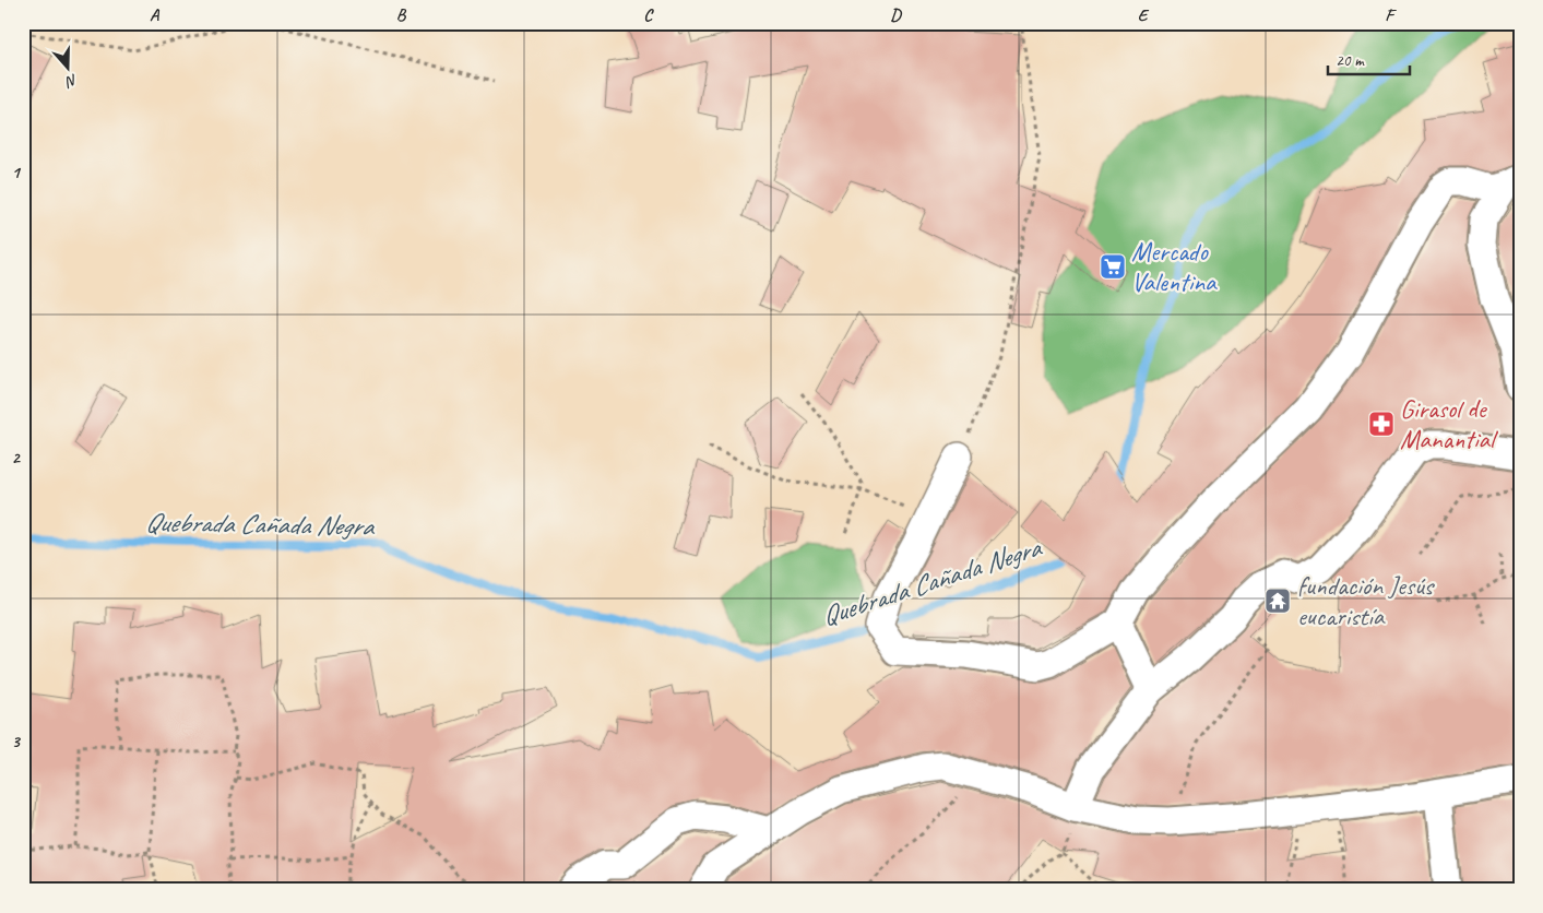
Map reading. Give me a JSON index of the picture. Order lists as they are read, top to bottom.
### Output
{
  "water": ["Quebrada Cañada Negra"],
  "places": {
    "supermarket": ["Mercado Valentina"],
    "pharmacy": ["Girasol de Manantial"],
    "temple": ["fundación Jesús eucaristía"]
  },
  "scale_bar": "20 m",
  "north": "bottom",
  "grid": {
    "columns": [
      "A",
      "B",
      "C",
      "D",
      "E",
      "F"
    ],
    "rows": ["1", "2", "3"]
  }
}
